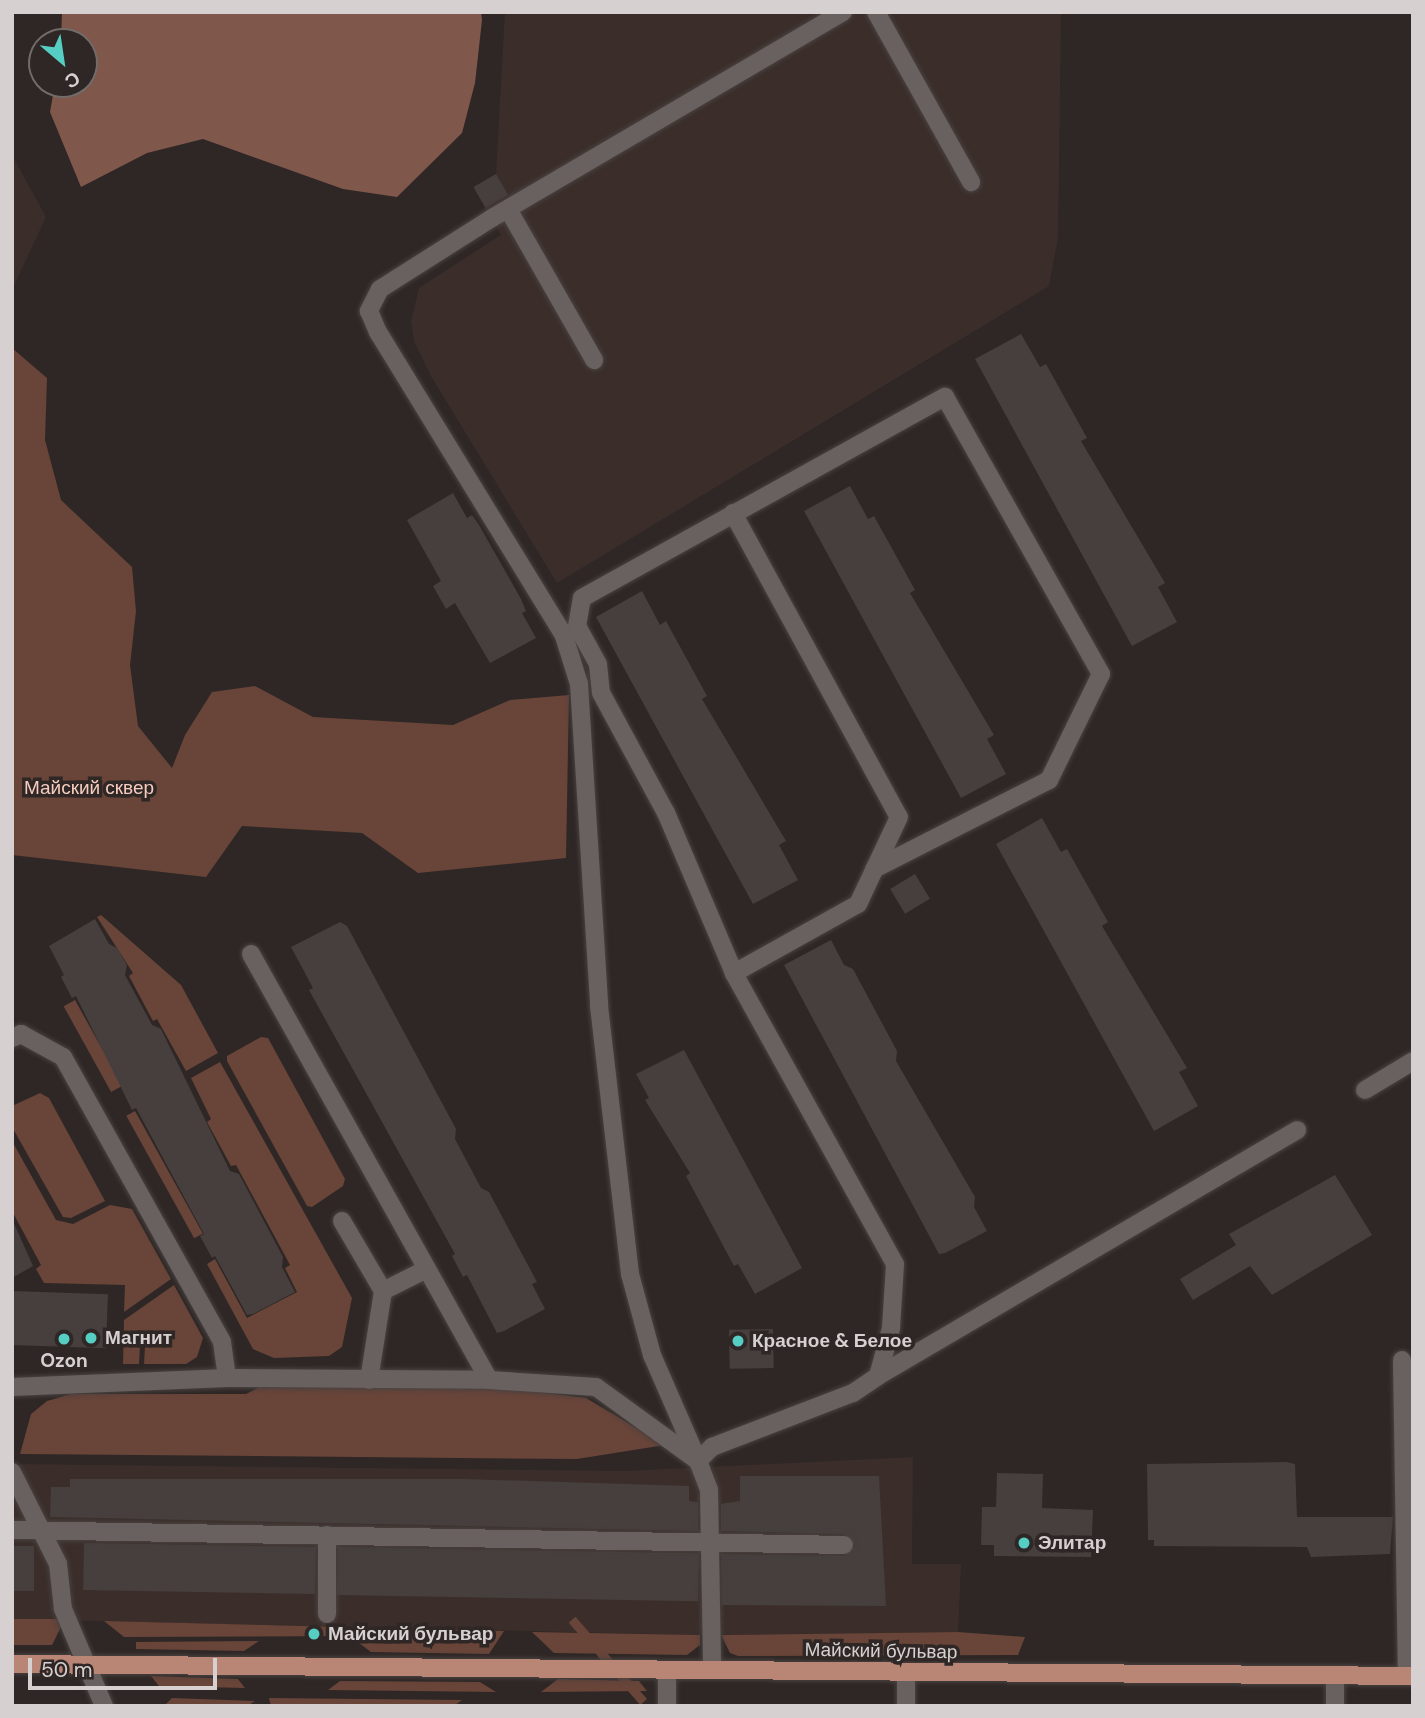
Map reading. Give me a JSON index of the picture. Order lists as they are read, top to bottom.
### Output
{
  "streets": {
    "main road": ["Майский бульвар"]
  },
  "parks": ["Майский сквер"],
  "places": [
    "Магнит",
    "Ozon",
    "Красное & Белое",
    "Элитар",
    "Майский бульвар"
  ],
  "scale_bar": "50 m",
  "north": "bottom right"
}
